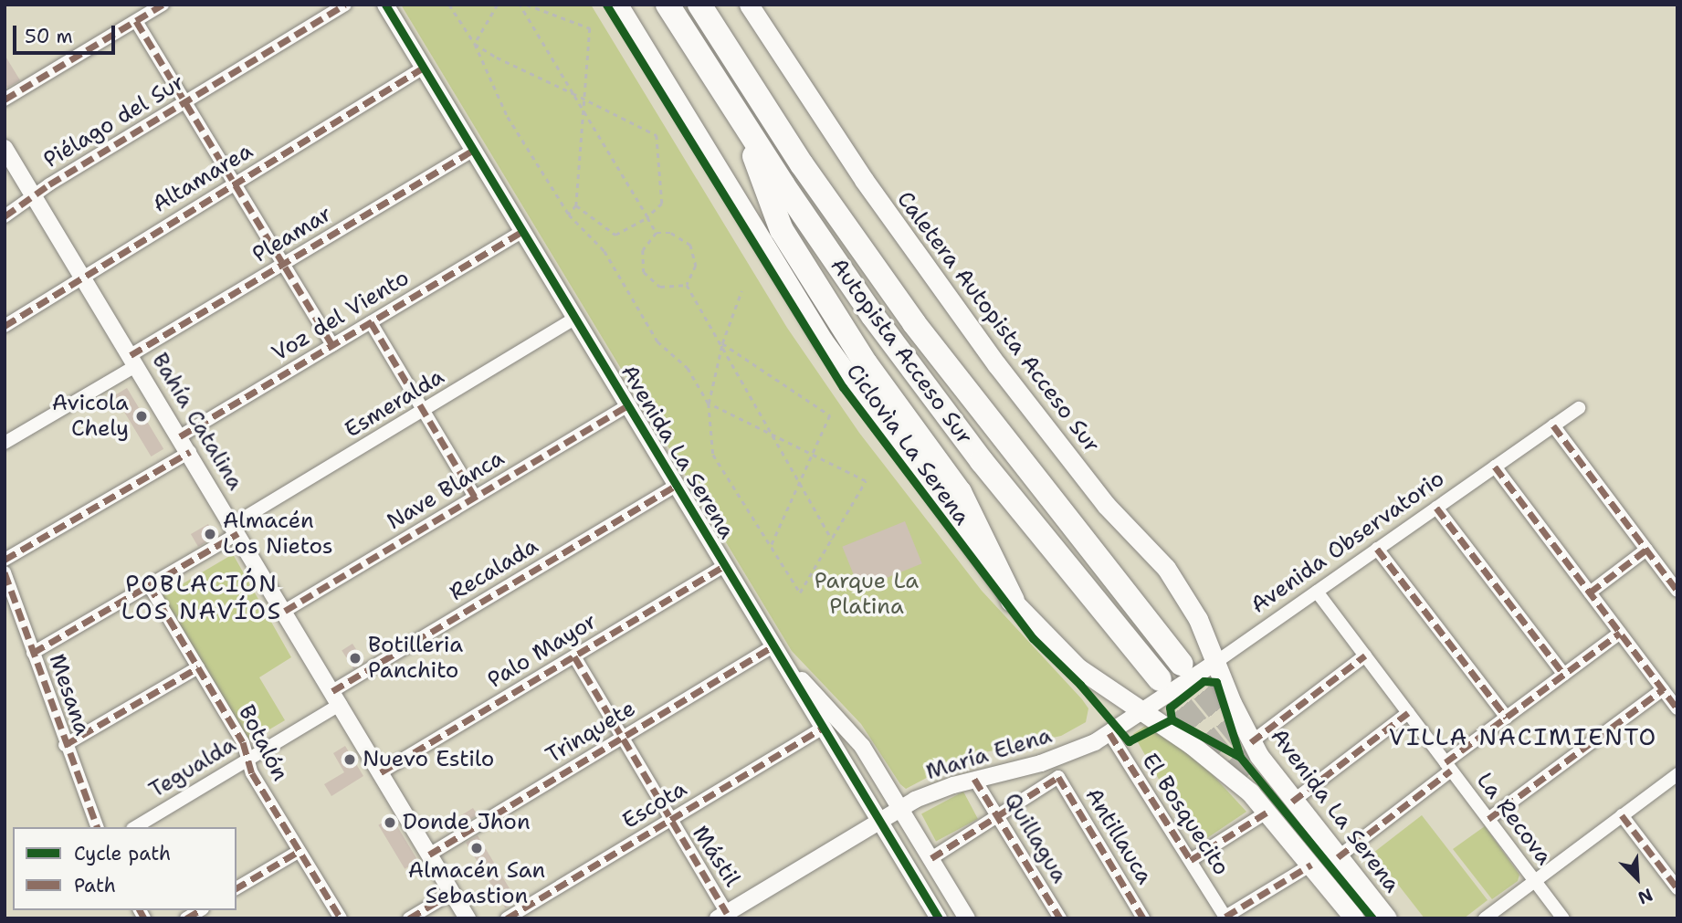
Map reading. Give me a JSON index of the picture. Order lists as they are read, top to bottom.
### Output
{
  "streets": {
    "highway": ["Autopista Acceso Sur"],
    "main road": ["Caletera Autopista Acceso Sur", "Avenida La Serena"],
    "street": [
      "Piélago del Sur",
      "Altamarea",
      "Pleamar",
      "Voz del Viento",
      "Esmeralda",
      "Bahía Catalina",
      "Nave Blanca",
      "Avenida Observatorio",
      "Recalada",
      "Palo Mayor",
      "Mesana",
      "Trinquete",
      "Botalón",
      "María Elena",
      "Tegualda",
      "Escota",
      "El Bosquecito",
      "La Recova",
      "Antillauca",
      "Quillagua",
      "Mástil"
    ],
    "cycle path": ["Ciclovìa La Serena"]
  },
  "crossings": [
    ["Piélago del Sur", "Bahía Catalina"],
    ["Altamarea", "Bahía Catalina"],
    ["Altamarea", "Avenida La Serena"],
    ["Pleamar", "Bahía Catalina"],
    ["Pleamar", "Avenida La Serena"],
    ["Voz del Viento", "Bahía Catalina"],
    ["Voz del Viento", "Avenida La Serena"],
    ["Caletera Autopista Acceso Sur", "Avenida La Serena"],
    ["Caletera Autopista Acceso Sur", "Avenida Observatorio"],
    ["Esmeralda", "Bahía Catalina"],
    ["Esmeralda", "Avenida La Serena"],
    ["Esmeralda", "Mesana"],
    ["Esmeralda", "Botalón"],
    ["Bahía Catalina", "Nave Blanca"],
    ["Bahía Catalina", "Recalada"],
    ["Bahía Catalina", "Palo Mayor"],
    ["Bahía Catalina", "Trinquete"],
    ["Bahía Catalina", "Tegualda"],
    ["Avenida La Serena", "Nave Blanca"],
    ["Avenida La Serena", "Avenida Observatorio"],
    ["Avenida La Serena", "Recalada"],
    ["Avenida La Serena", "Palo Mayor"],
    ["Avenida La Serena", "Trinquete"],
    ["Avenida La Serena", "María Elena"],
    ["Avenida La Serena", "Escota"],
    ["Avenida Observatorio", "María Elena"],
    ["Avenida Observatorio", "La Recova"],
    ["Recalada", "Tegualda"],
    ["Palo Mayor", "Mástil"],
    ["Trinquete", "Mástil"],
    ["Botalón", "Tegualda"],
    ["María Elena", "El Bosquecito"],
    ["María Elena", "Quillagua"],
    ["María Elena", "Mástil"],
    ["Escota", "Mástil"],
    ["Antillauca", "Quillagua"]
  ],
  "districts": ["POBLACIÓN LOS NAVÍOS", "VILLA NACIMIENTO"],
  "parks": ["Parque La Platina"],
  "places": [
    "Avicola Chely",
    "Almacén Los Nietos",
    "Botilleria Panchito",
    "Nuevo Estilo",
    "Donde Jhon",
    "Almacén San Sebastion"
  ],
  "legend": ["Cycle path", "Path"],
  "scale_bar": "50 m",
  "north": "bottom right"
}
